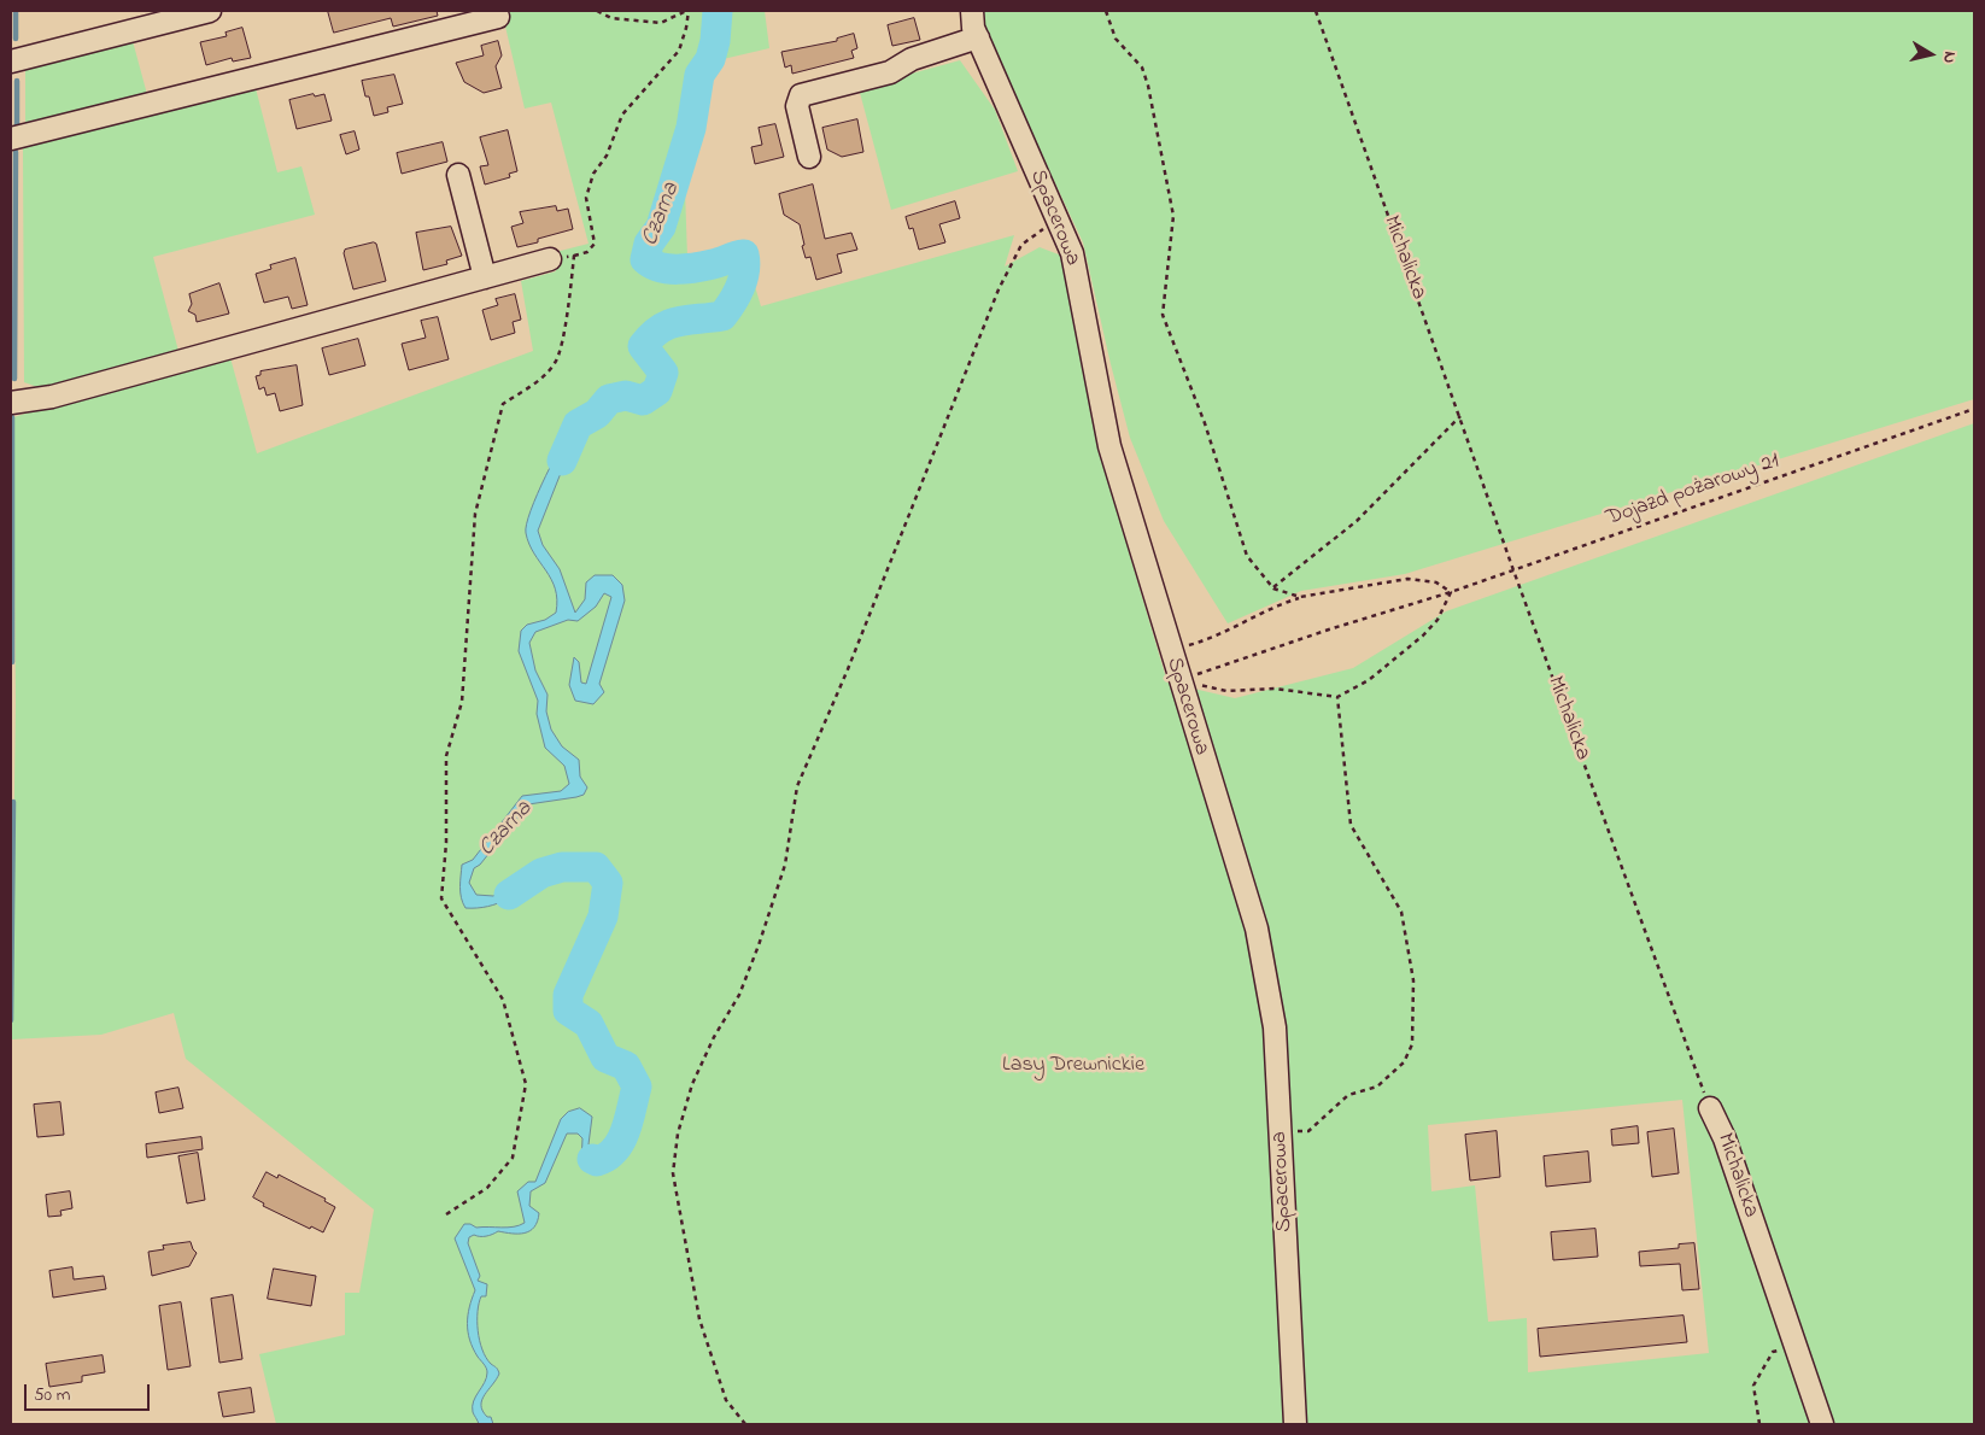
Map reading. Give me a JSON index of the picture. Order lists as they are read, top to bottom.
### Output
{
  "streets": {
    "street": ["Spacerowa", "Michalicka"],
    "path": ["Dojazd pożarowy 21"]
  },
  "crossings": [
    ["Michalicka", "Dojazd pożarowy 21"]
  ],
  "water": ["Czarna"],
  "parks": ["Lasy Drewnickie"],
  "scale_bar": "50 m",
  "north": "right"
}
